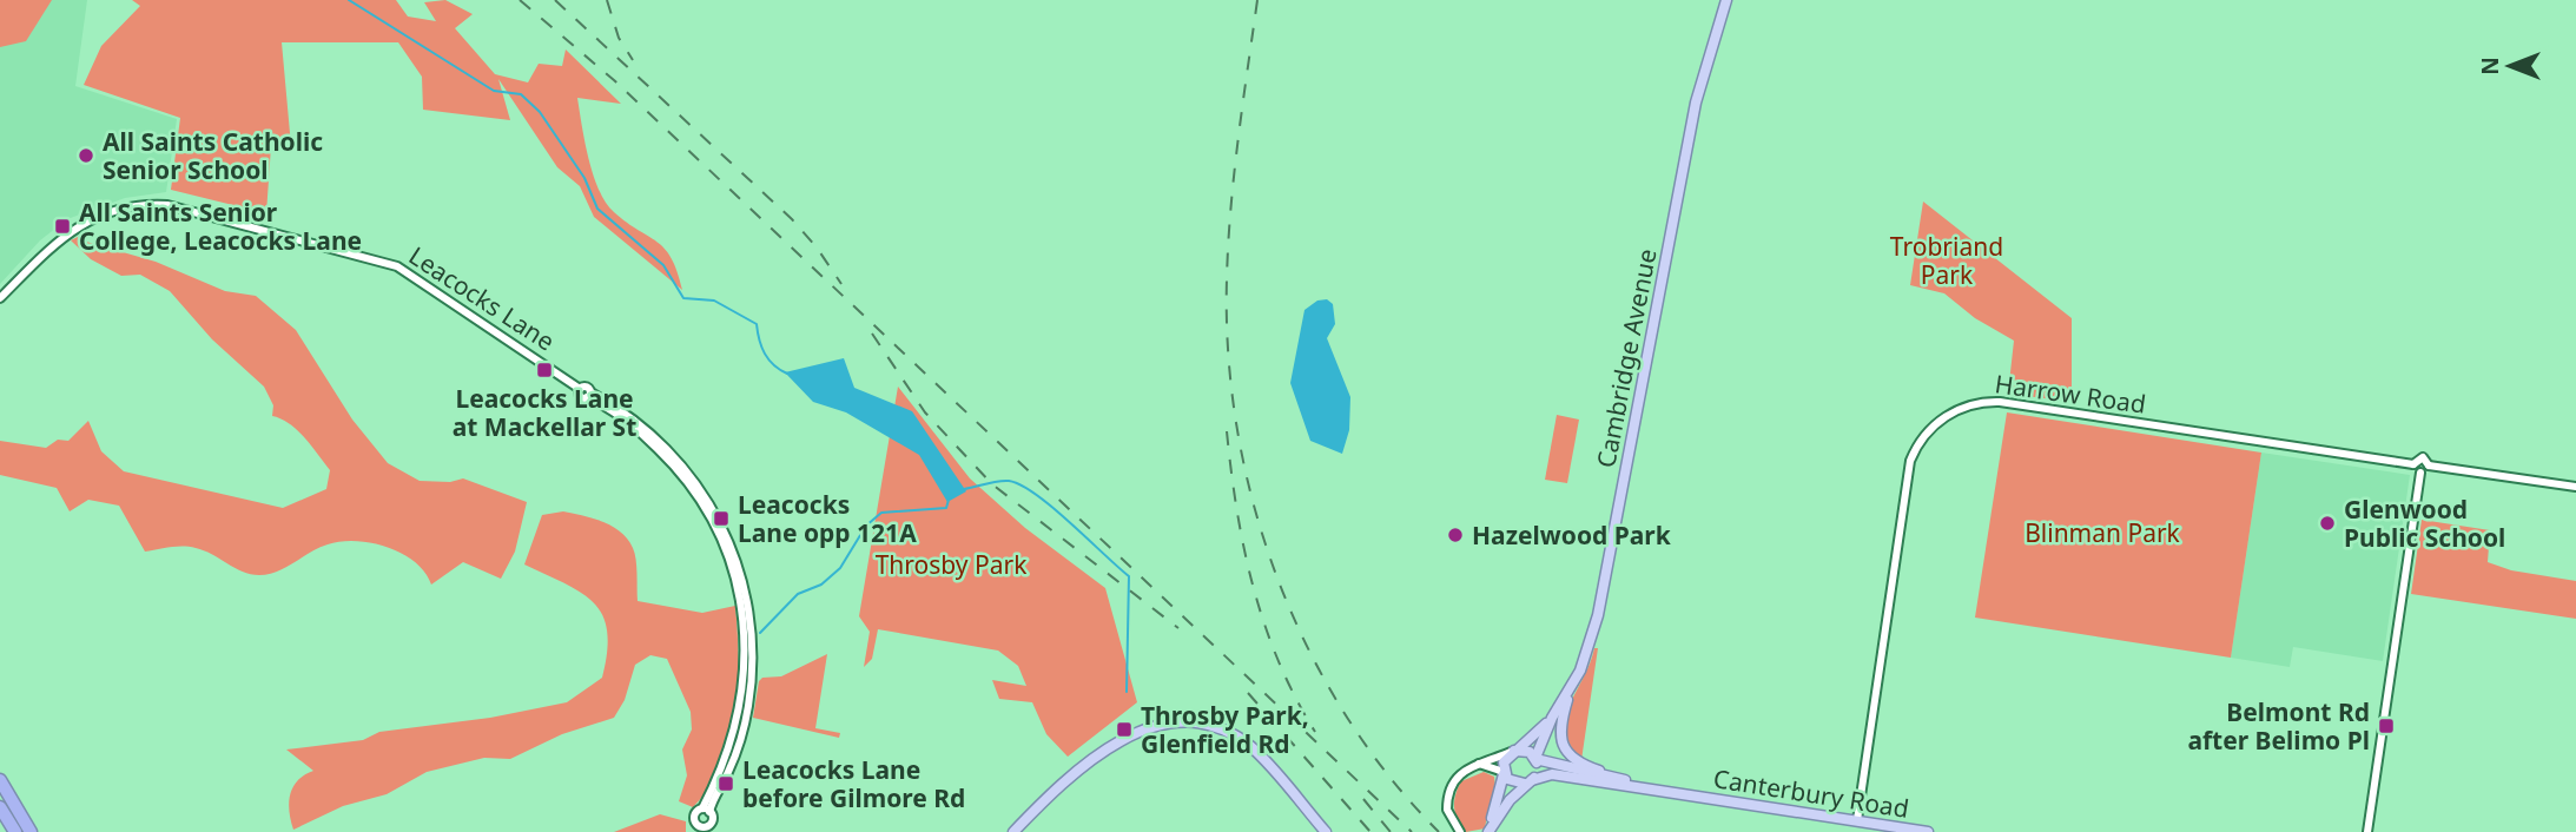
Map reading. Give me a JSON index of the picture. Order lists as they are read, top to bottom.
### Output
{
  "streets": {
    "main road": ["Cambridge Avenue", "Canterbury Road"],
    "street": ["Leacocks Lane", "Harrow Road"]
  },
  "crossings": [
    ["Cambridge Avenue", "Canterbury Road"],
    ["Harrow Road", "Canterbury Road"]
  ],
  "parks": ["Trobriand Park", "Blinman Park", "Throsby Park"],
  "places": {
    "other": ["All Saints Catholic Senior School", "Glenwood Public School", "Hazelwood Park"],
    "transit": [
      "All Saints Senior College, Leacocks Lane",
      "Leacocks Lane at Mackellar St",
      "Leacocks Lane opp 121A",
      "Belmont Rd after Belimo Pl",
      "Throsby Park, Glenfield Rd",
      "Leacocks Lane before Gilmore Rd"
    ]
  },
  "north": "left"
}
